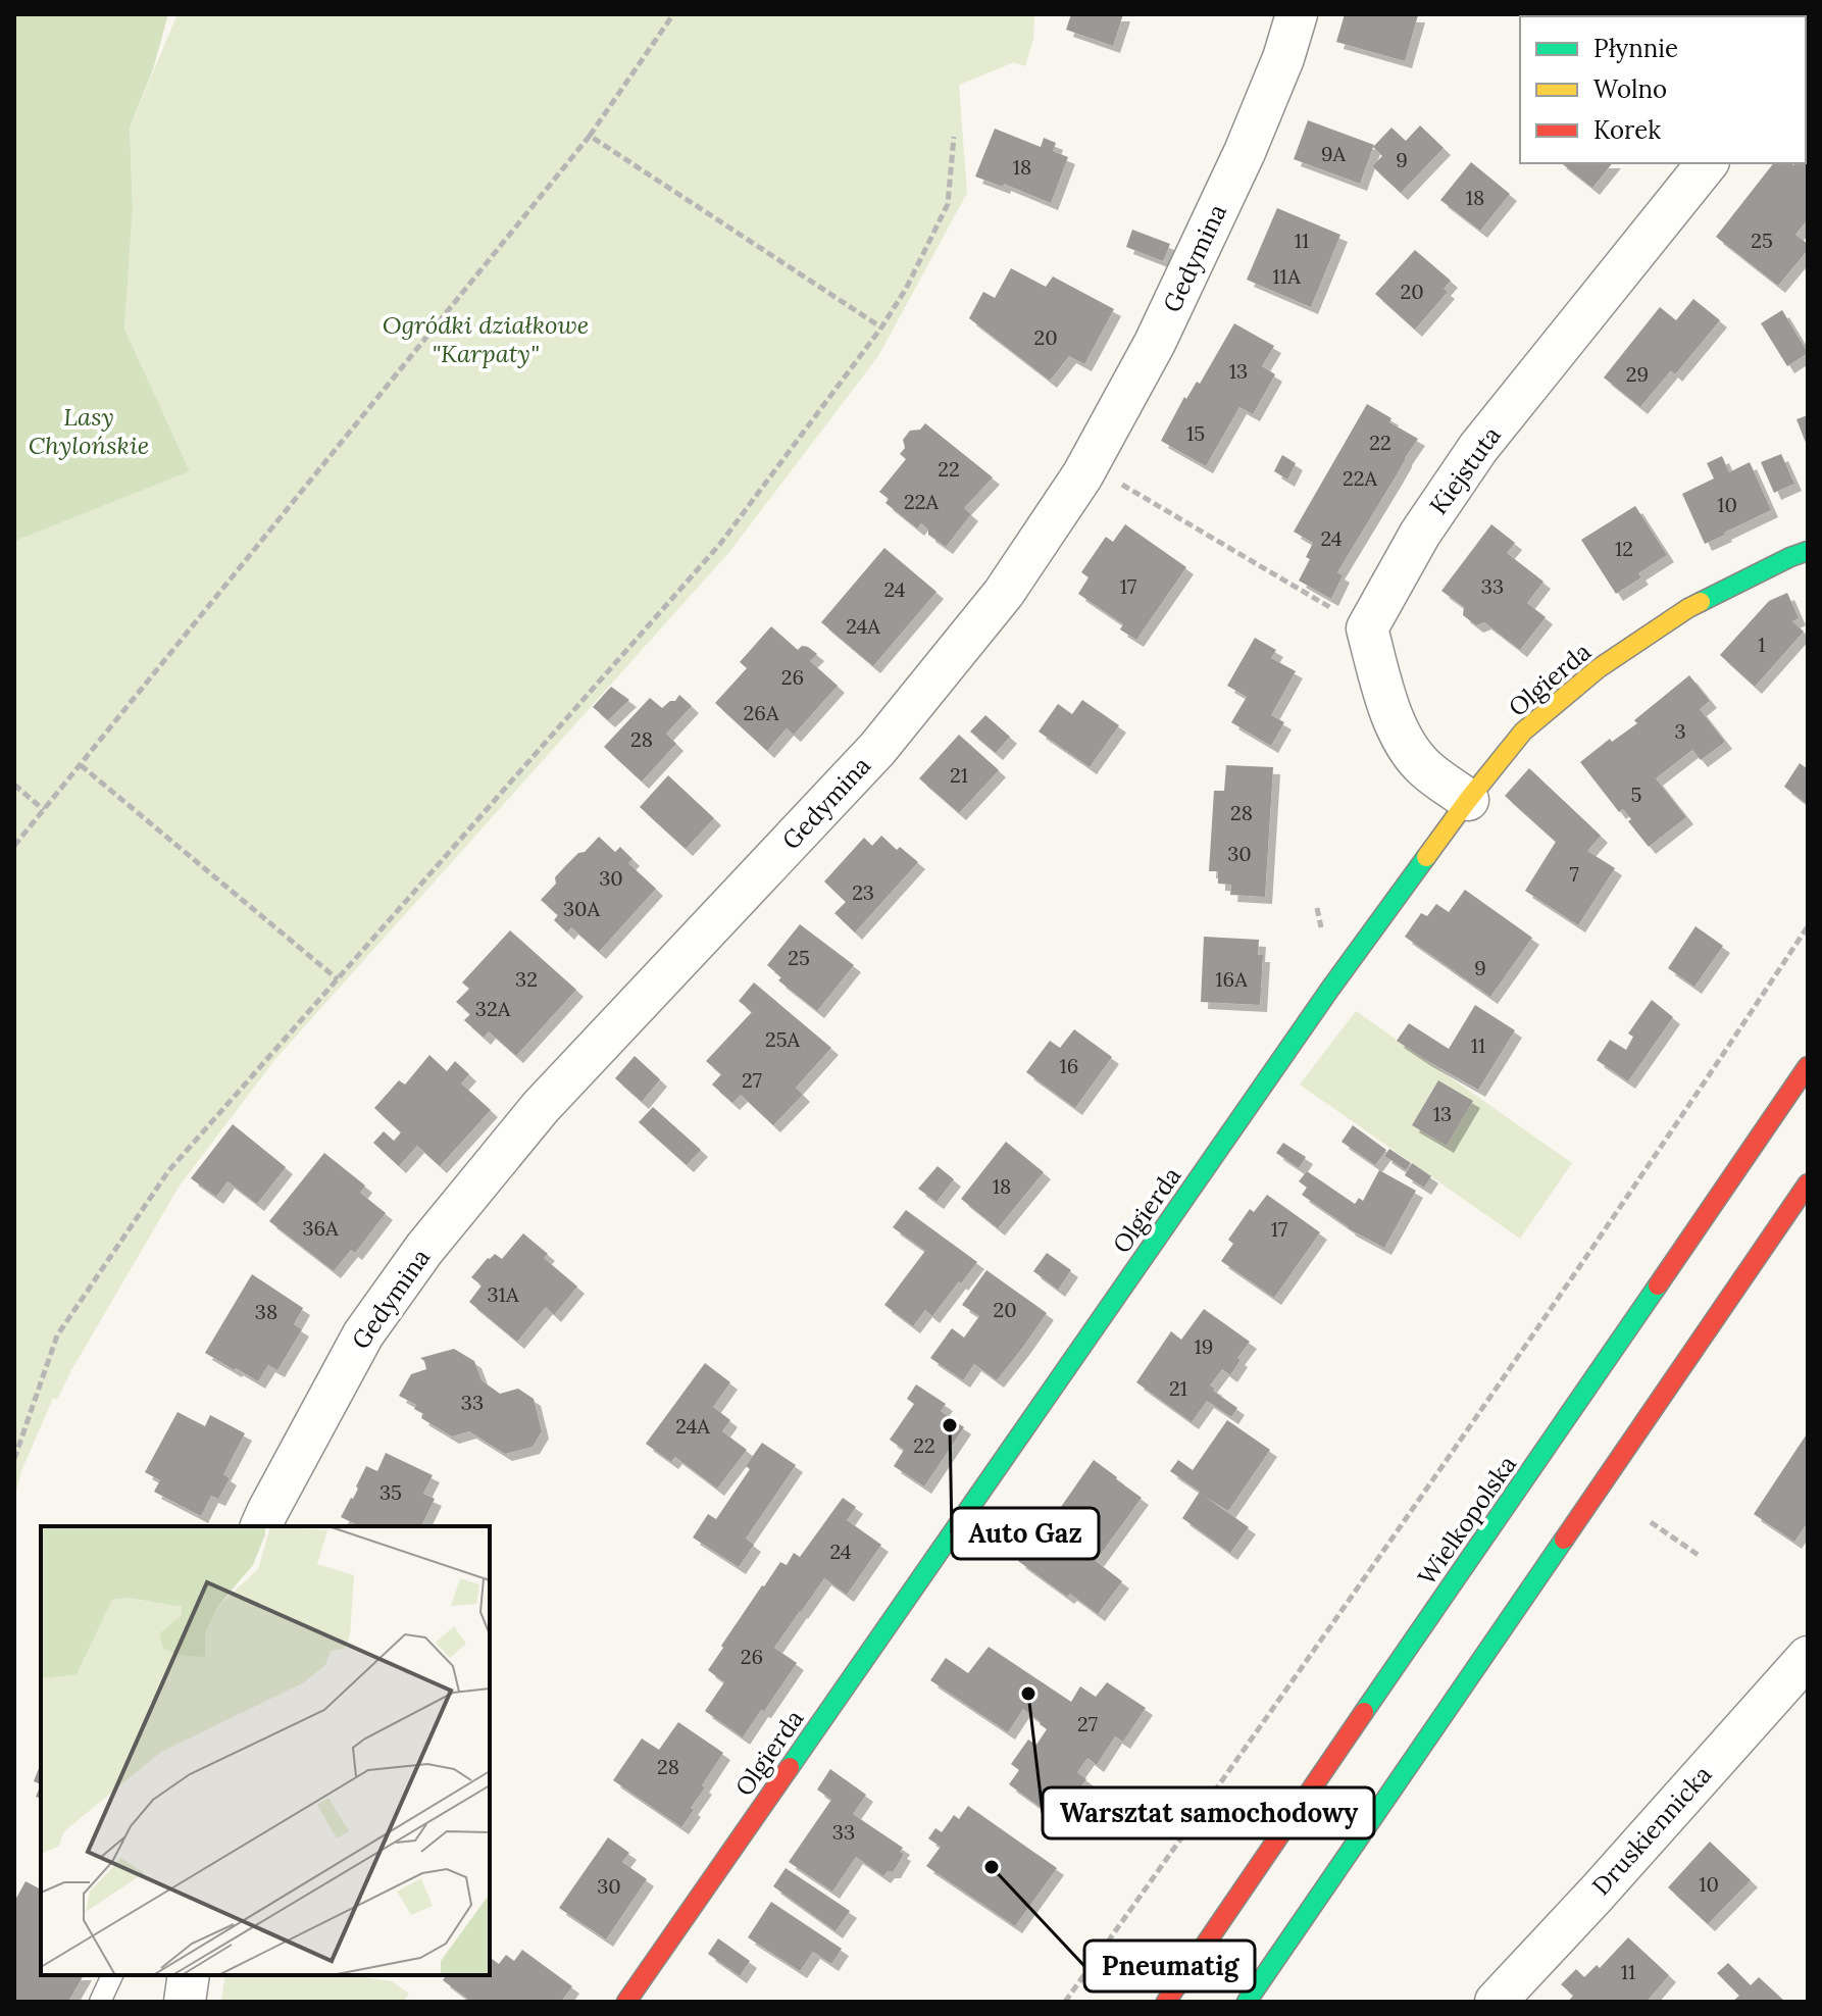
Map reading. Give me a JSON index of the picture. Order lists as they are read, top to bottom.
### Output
{
  "streets": {
    "main road": ["Olgierda", "Wielkopolska"],
    "street": ["Gedymina", "Kiejstuta", "Druskiennicka"]
  },
  "parks": ["Ogródki działkowe \"Karpaty\"", "Lasy Chylońskie"],
  "places": ["Auto Gaz", "Warsztat samochodowy", "Pneumatig"],
  "house_numbers": [
    "9A",
    "9",
    "18",
    "18",
    "11",
    "25",
    "11A",
    "20",
    "20",
    "13",
    "29",
    "15",
    "22",
    "22",
    "22A",
    "22A",
    "10",
    "24",
    "12",
    "17",
    "33",
    "24",
    "24A",
    "1",
    "26",
    "26A",
    "3",
    "28",
    "21",
    "5",
    "28",
    "30",
    "7",
    "30",
    "23",
    "30A",
    "25",
    "9",
    "32",
    "16A",
    "32A",
    "25A",
    "11",
    "16",
    "27",
    "13",
    "18",
    "36A",
    "17",
    "31A",
    "20",
    "38",
    "19",
    "21",
    "33",
    "24A",
    "22",
    "35",
    "24",
    "26",
    "27",
    "28",
    "33",
    "10",
    "30",
    "11"
  ],
  "legend": ["Płynnie", "Wolno", "Korek"]
}
